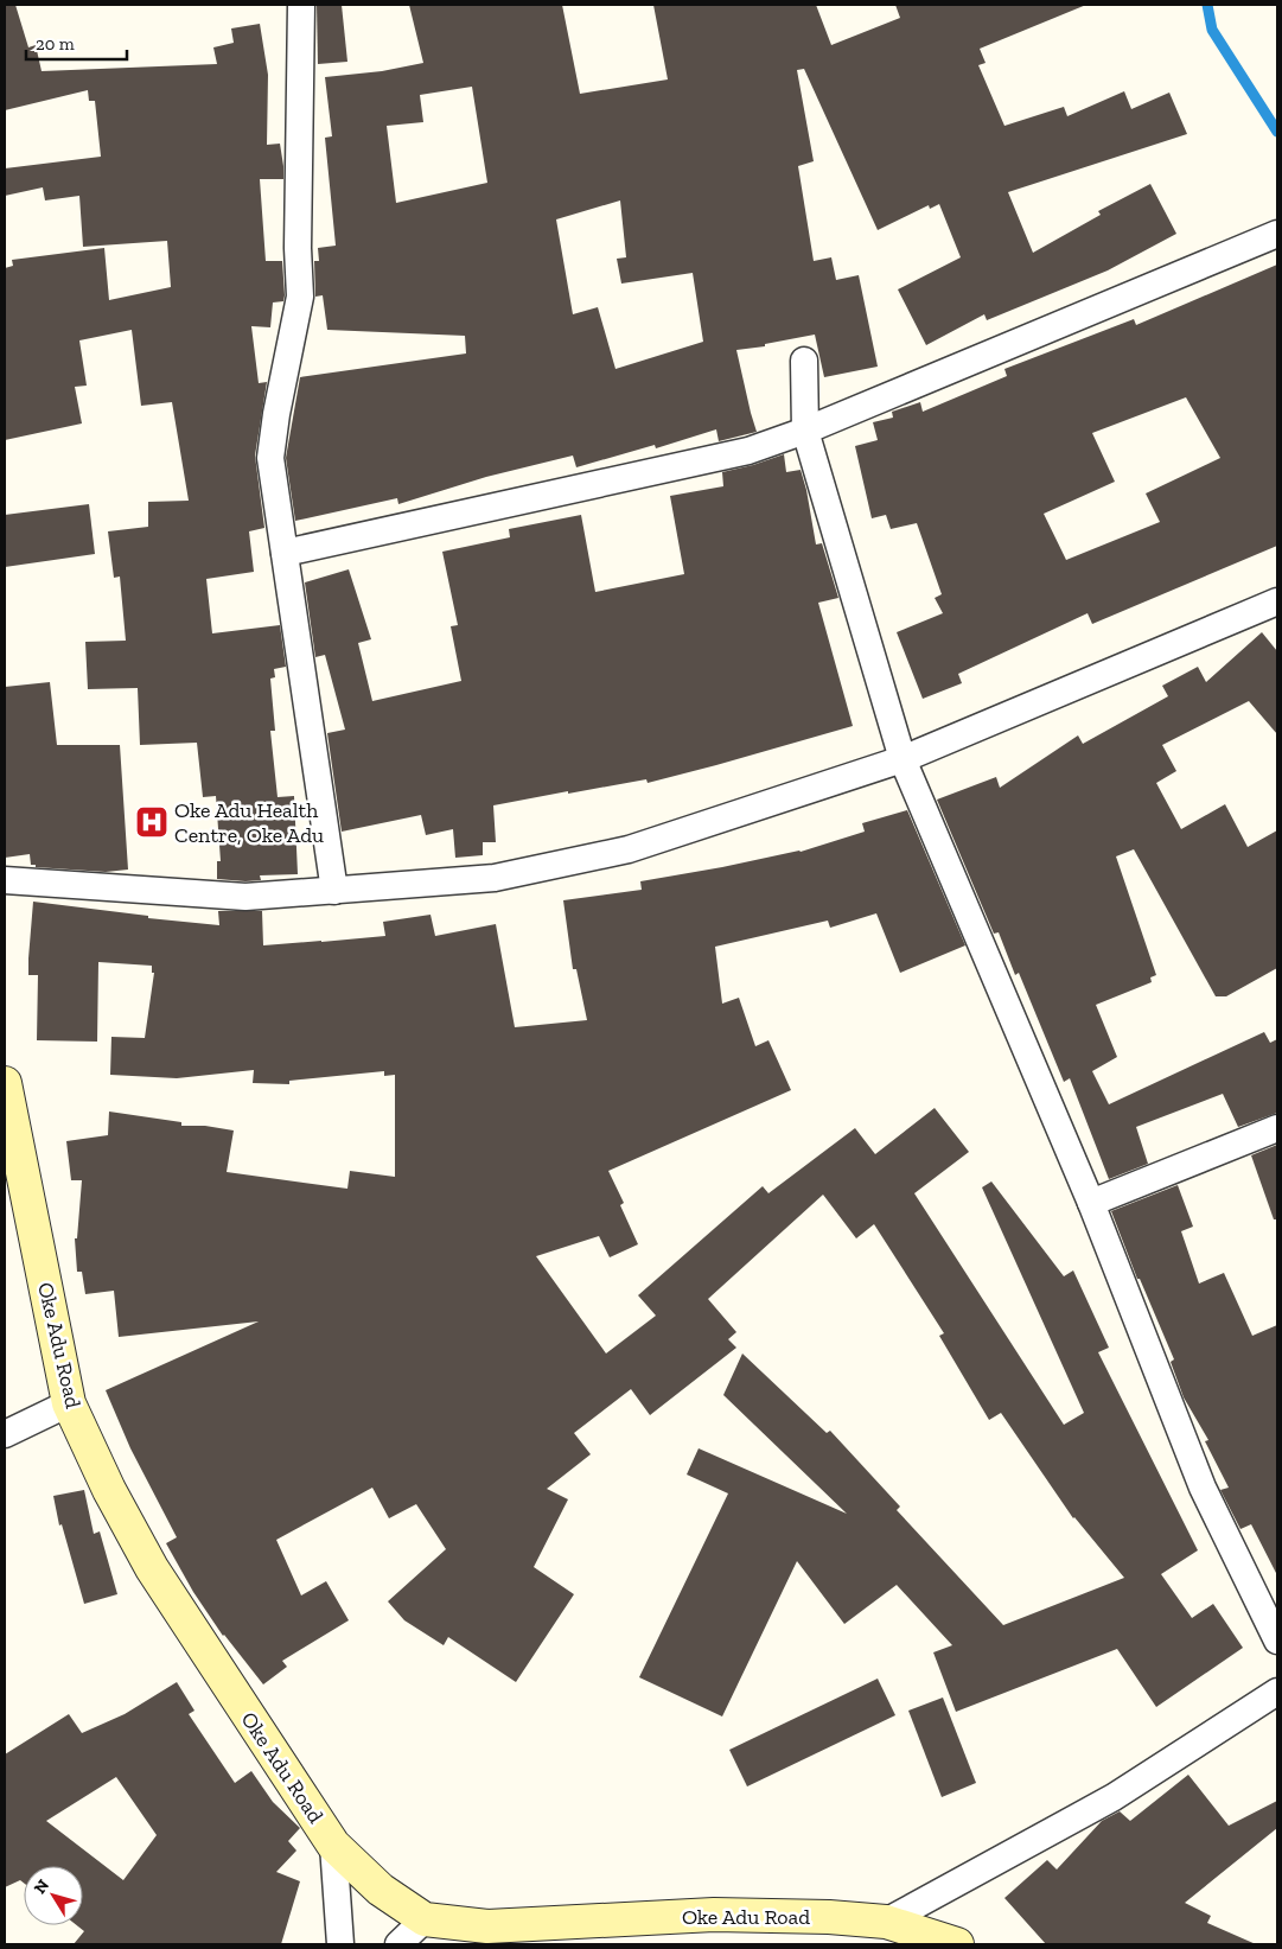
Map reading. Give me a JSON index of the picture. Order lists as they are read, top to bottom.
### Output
{
  "streets": {
    "street": ["Oke Adu Road"]
  },
  "places": {
    "hospital": ["Oke Adu Health Centre, Oke Adu"]
  },
  "scale_bar": "20 m",
  "north": "top left"
}
